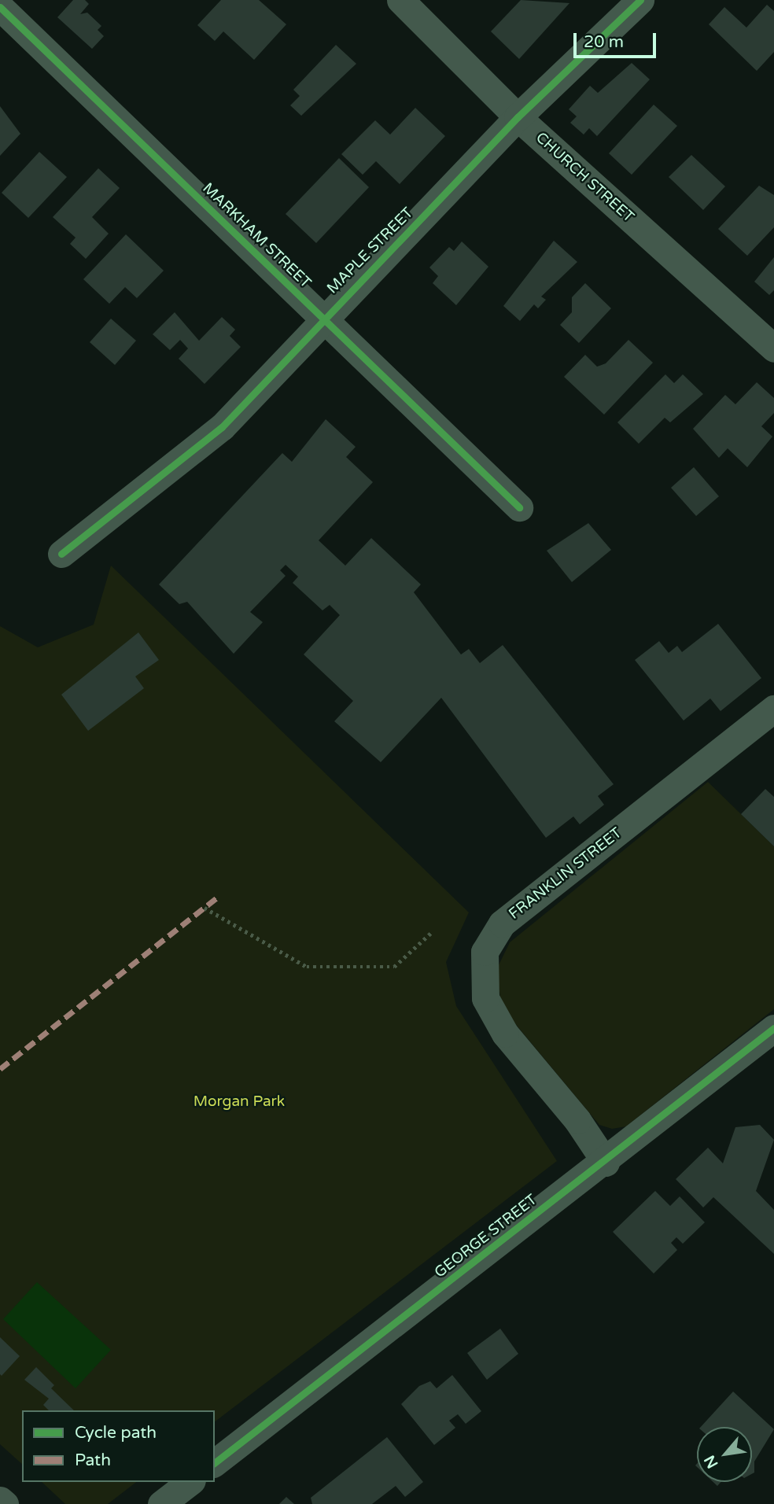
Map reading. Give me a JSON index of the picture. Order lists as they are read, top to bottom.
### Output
{
  "streets": {
    "street": [
      "CHURCH STREET",
      "MARKHAM STREET",
      "MAPLE STREET",
      "FRANKLIN STREET",
      "GEORGE STREET"
    ]
  },
  "crossings": [
    ["CHURCH STREET", "MAPLE STREET"],
    ["MARKHAM STREET", "MAPLE STREET"],
    ["FRANKLIN STREET", "GEORGE STREET"]
  ],
  "parks": ["Morgan Park"],
  "legend": ["Cycle path", "Path"],
  "scale_bar": "20 m",
  "north": "bottom left"
}
